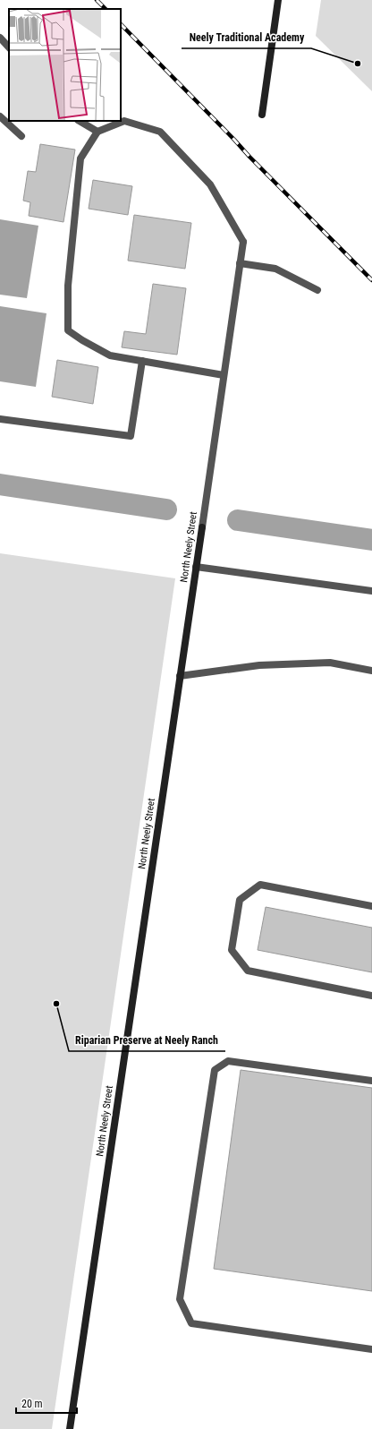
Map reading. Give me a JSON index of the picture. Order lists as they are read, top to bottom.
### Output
{
  "streets": {
    "street": ["North Neely Street"]
  },
  "places": ["Neely Traditional Academy", "Riparian Preserve at Neely Ranch"],
  "scale_bar": "20 m"
}
